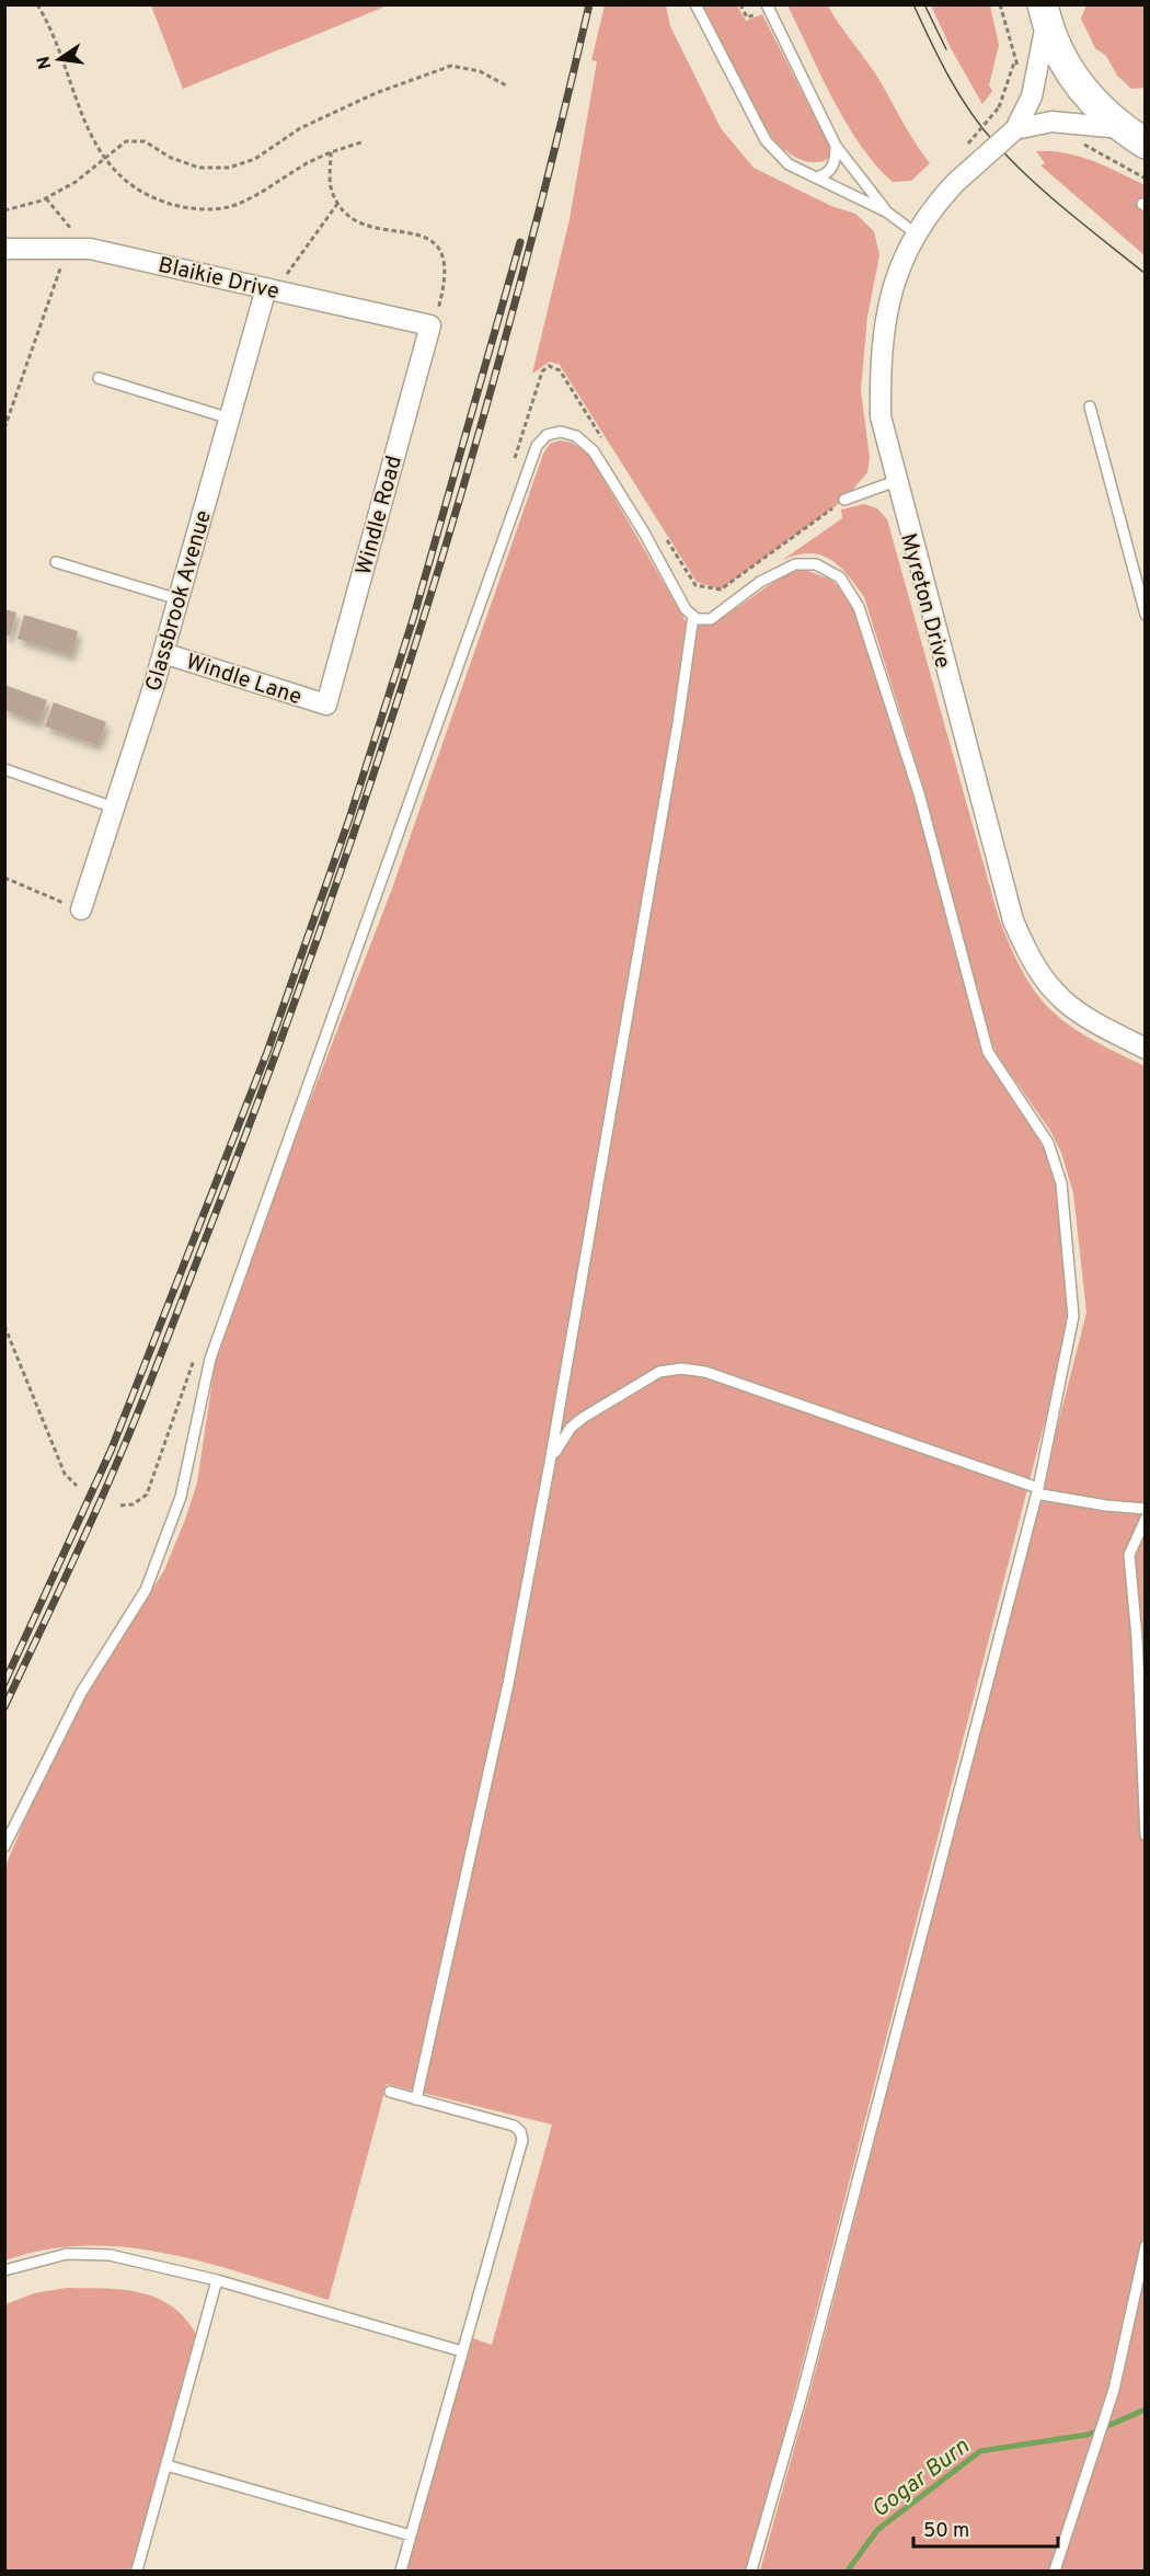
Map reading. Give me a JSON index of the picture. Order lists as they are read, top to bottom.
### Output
{
  "streets": {
    "street": [
      "Blaikie Drive",
      "Windle Road",
      "Glassbrook Avenue",
      "Myreton Drive",
      "Windle Lane"
    ]
  },
  "crossings": [
    ["Blaikie Drive", "Windle Road"],
    ["Blaikie Drive", "Glassbrook Avenue"],
    ["Windle Road", "Windle Lane"],
    ["Glassbrook Avenue", "Windle Lane"]
  ],
  "water": ["Gogar Burn"],
  "scale_bar": "50 m",
  "north": "left"
}
